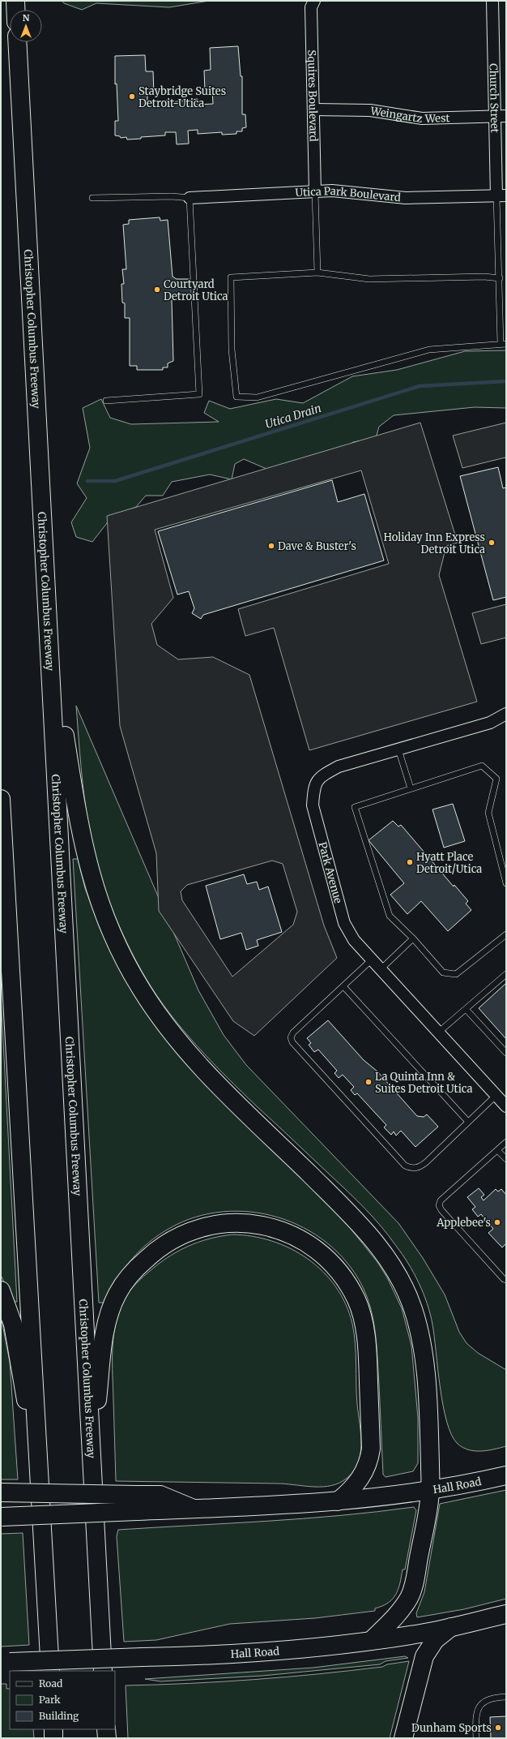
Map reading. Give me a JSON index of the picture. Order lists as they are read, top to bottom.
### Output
{
  "streets": {
    "highway": ["Christopher Columbus Freeway", "Hall Road"],
    "street": [
      "Squires Boulevard",
      "Church Street",
      "Weingartz West",
      "Utica Park Boulevard",
      "Park Avenue"
    ]
  },
  "crossings": [
    ["Squires Boulevard", "Weingartz West"],
    ["Squires Boulevard", "Utica Park Boulevard"],
    ["Church Street", "Weingartz West"],
    ["Church Street", "Utica Park Boulevard"]
  ],
  "water": ["Utica Drain"],
  "places": [
    "Staybridge Suites Detroit-Utica",
    "Courtyard Detroit Utica",
    "Holiday Inn Express Detroit Utica",
    "Dave & Buster's",
    "Hyatt Place Detroit/Utica",
    "La Quinta Inn & Suites Detroit Utica",
    "Applebee's",
    "Dunham Sports"
  ],
  "legend": ["Road", "Park", "Building"],
  "north": "top"
}
